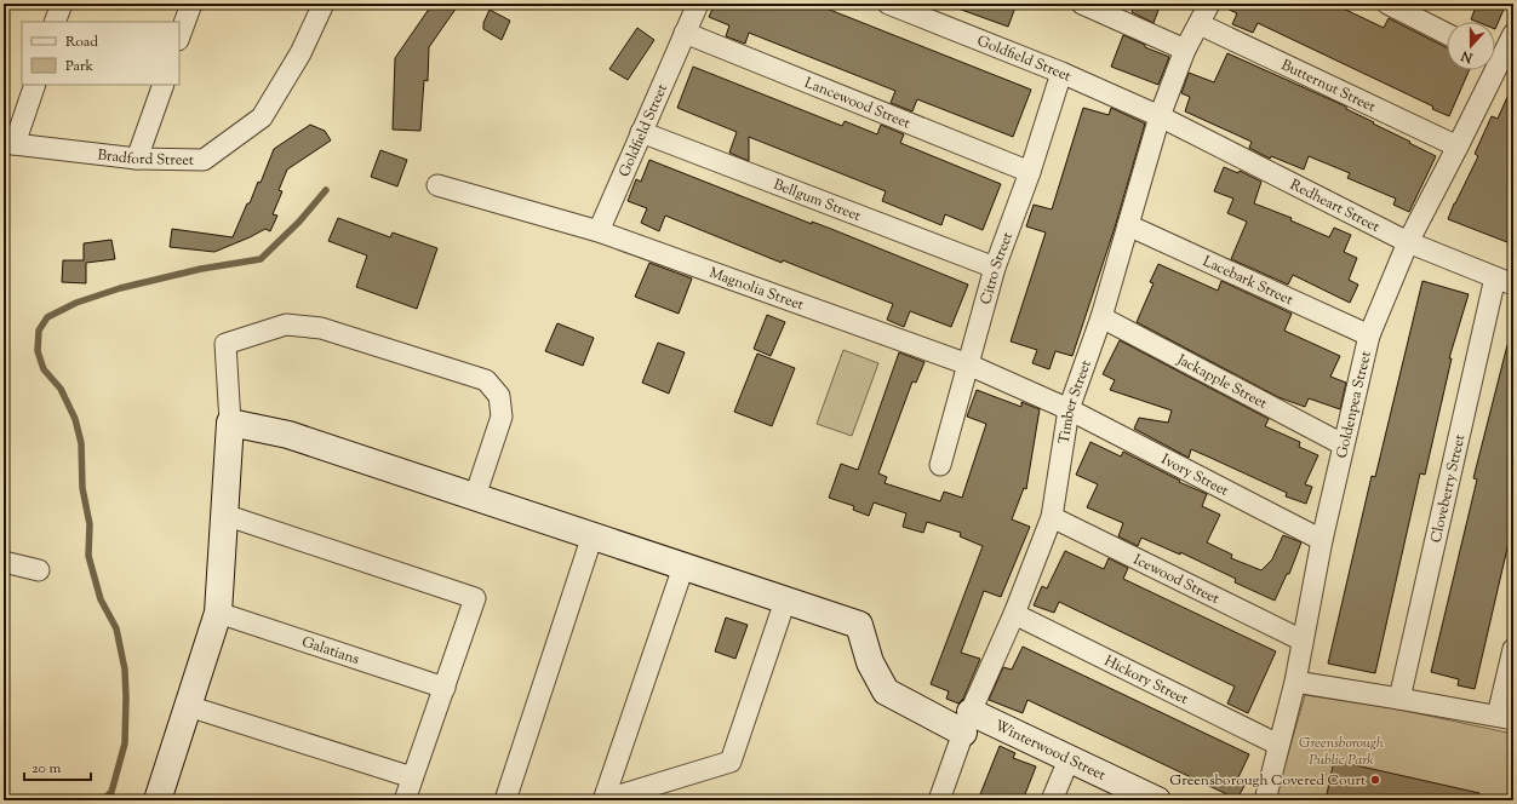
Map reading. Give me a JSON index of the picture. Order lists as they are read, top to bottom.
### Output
{
  "streets": {
    "street": [
      "Goldfield Street",
      "Butternut Street",
      "Lancewood Street",
      "Bradford Street",
      "Bellgum Street",
      "Redheart Street",
      "Citro Street",
      "Lacebark Street",
      "Magnolia Street",
      "Jackapple Street",
      "Timber Street",
      "Goldenpea Street",
      "Ivory Street",
      "Cloveberry Street",
      "Icewood Street",
      "Galatians",
      "Hickory Street",
      "Winterwood Street"
    ]
  },
  "crossings": [
    ["Goldfield Street", "Lancewood Street"],
    ["Goldfield Street", "Bellgum Street"],
    ["Goldfield Street", "Redheart Street"],
    ["Goldfield Street", "Citro Street"],
    ["Goldfield Street", "Magnolia Street"],
    ["Goldfield Street", "Timber Street"],
    ["Butternut Street", "Timber Street"],
    ["Butternut Street", "Goldenpea Street"],
    ["Lancewood Street", "Citro Street"],
    ["Bellgum Street", "Citro Street"],
    ["Redheart Street", "Timber Street"],
    ["Redheart Street", "Goldenpea Street"],
    ["Redheart Street", "Cloveberry Street"],
    ["Citro Street", "Magnolia Street"],
    ["Lacebark Street", "Timber Street"],
    ["Lacebark Street", "Goldenpea Street"],
    ["Magnolia Street", "Timber Street"],
    ["Magnolia Street", "Ivory Street"],
    ["Jackapple Street", "Timber Street"],
    ["Jackapple Street", "Goldenpea Street"],
    ["Timber Street", "Ivory Street"],
    ["Timber Street", "Icewood Street"],
    ["Timber Street", "Hickory Street"],
    ["Timber Street", "Winterwood Street"],
    ["Goldenpea Street", "Ivory Street"],
    ["Goldenpea Street", "Icewood Street"],
    ["Goldenpea Street", "Hickory Street"]
  ],
  "parks": ["Greensborough Public Park"],
  "places": ["Greensborough Covered Court"],
  "legend": ["Road", "Park"],
  "scale_bar": "20 m",
  "north": "bottom"
}
